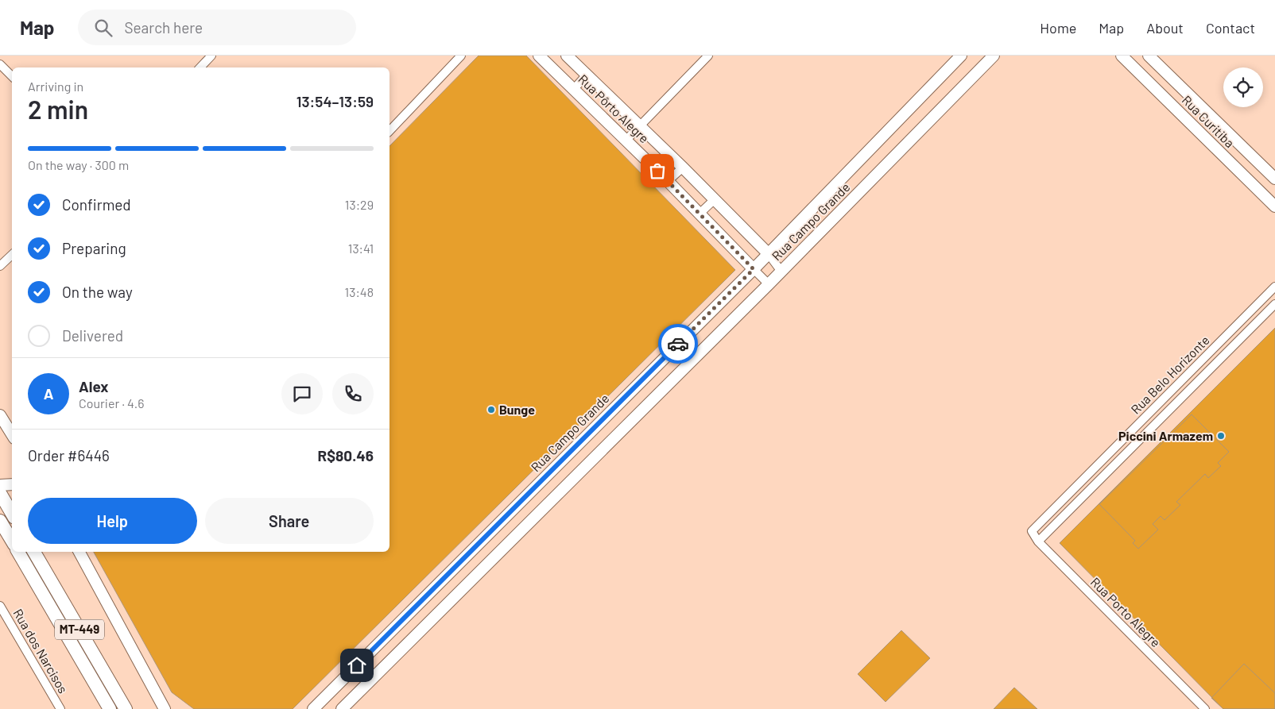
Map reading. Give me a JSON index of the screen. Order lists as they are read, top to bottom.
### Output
{
  "streets": {
    "main road": ["MT-449"],
    "street": [
      "Rua Pôrto Alegre",
      "Rua Curitiba",
      "Rua Campo Grande",
      "Rua Belo Horizonte",
      "Rua Porto Alegre",
      "Rua dos Narcisos"
    ]
  },
  "crossings": [
    ["Rua Pôrto Alegre", "Rua Campo Grande"],
    ["Rua Belo Horizonte", "Rua Porto Alegre"]
  ],
  "places": ["Bunge", "Piccini Armazem"],
  "page": {
    "header": "Map",
    "search": "Search here",
    "nav": [
      "Home",
      "Map",
      "About",
      "Contact"
    ],
    "heading": ["2 min", "Arriving in", "13:54–13:59"],
    "panel": [
      "Alex",
      "Courier · 4.6",
      "Order #6446",
      "R$80.46"
    ],
    "bar": "On the way · 300 m",
    "list": [
      ["Confirmed", "13:29"],
      ["Preparing", "13:41"],
      ["On the way", "13:48"],
      "Delivered"
    ],
    "round": "A",
    "buttons": ["Help", "Share"]
  }
}
